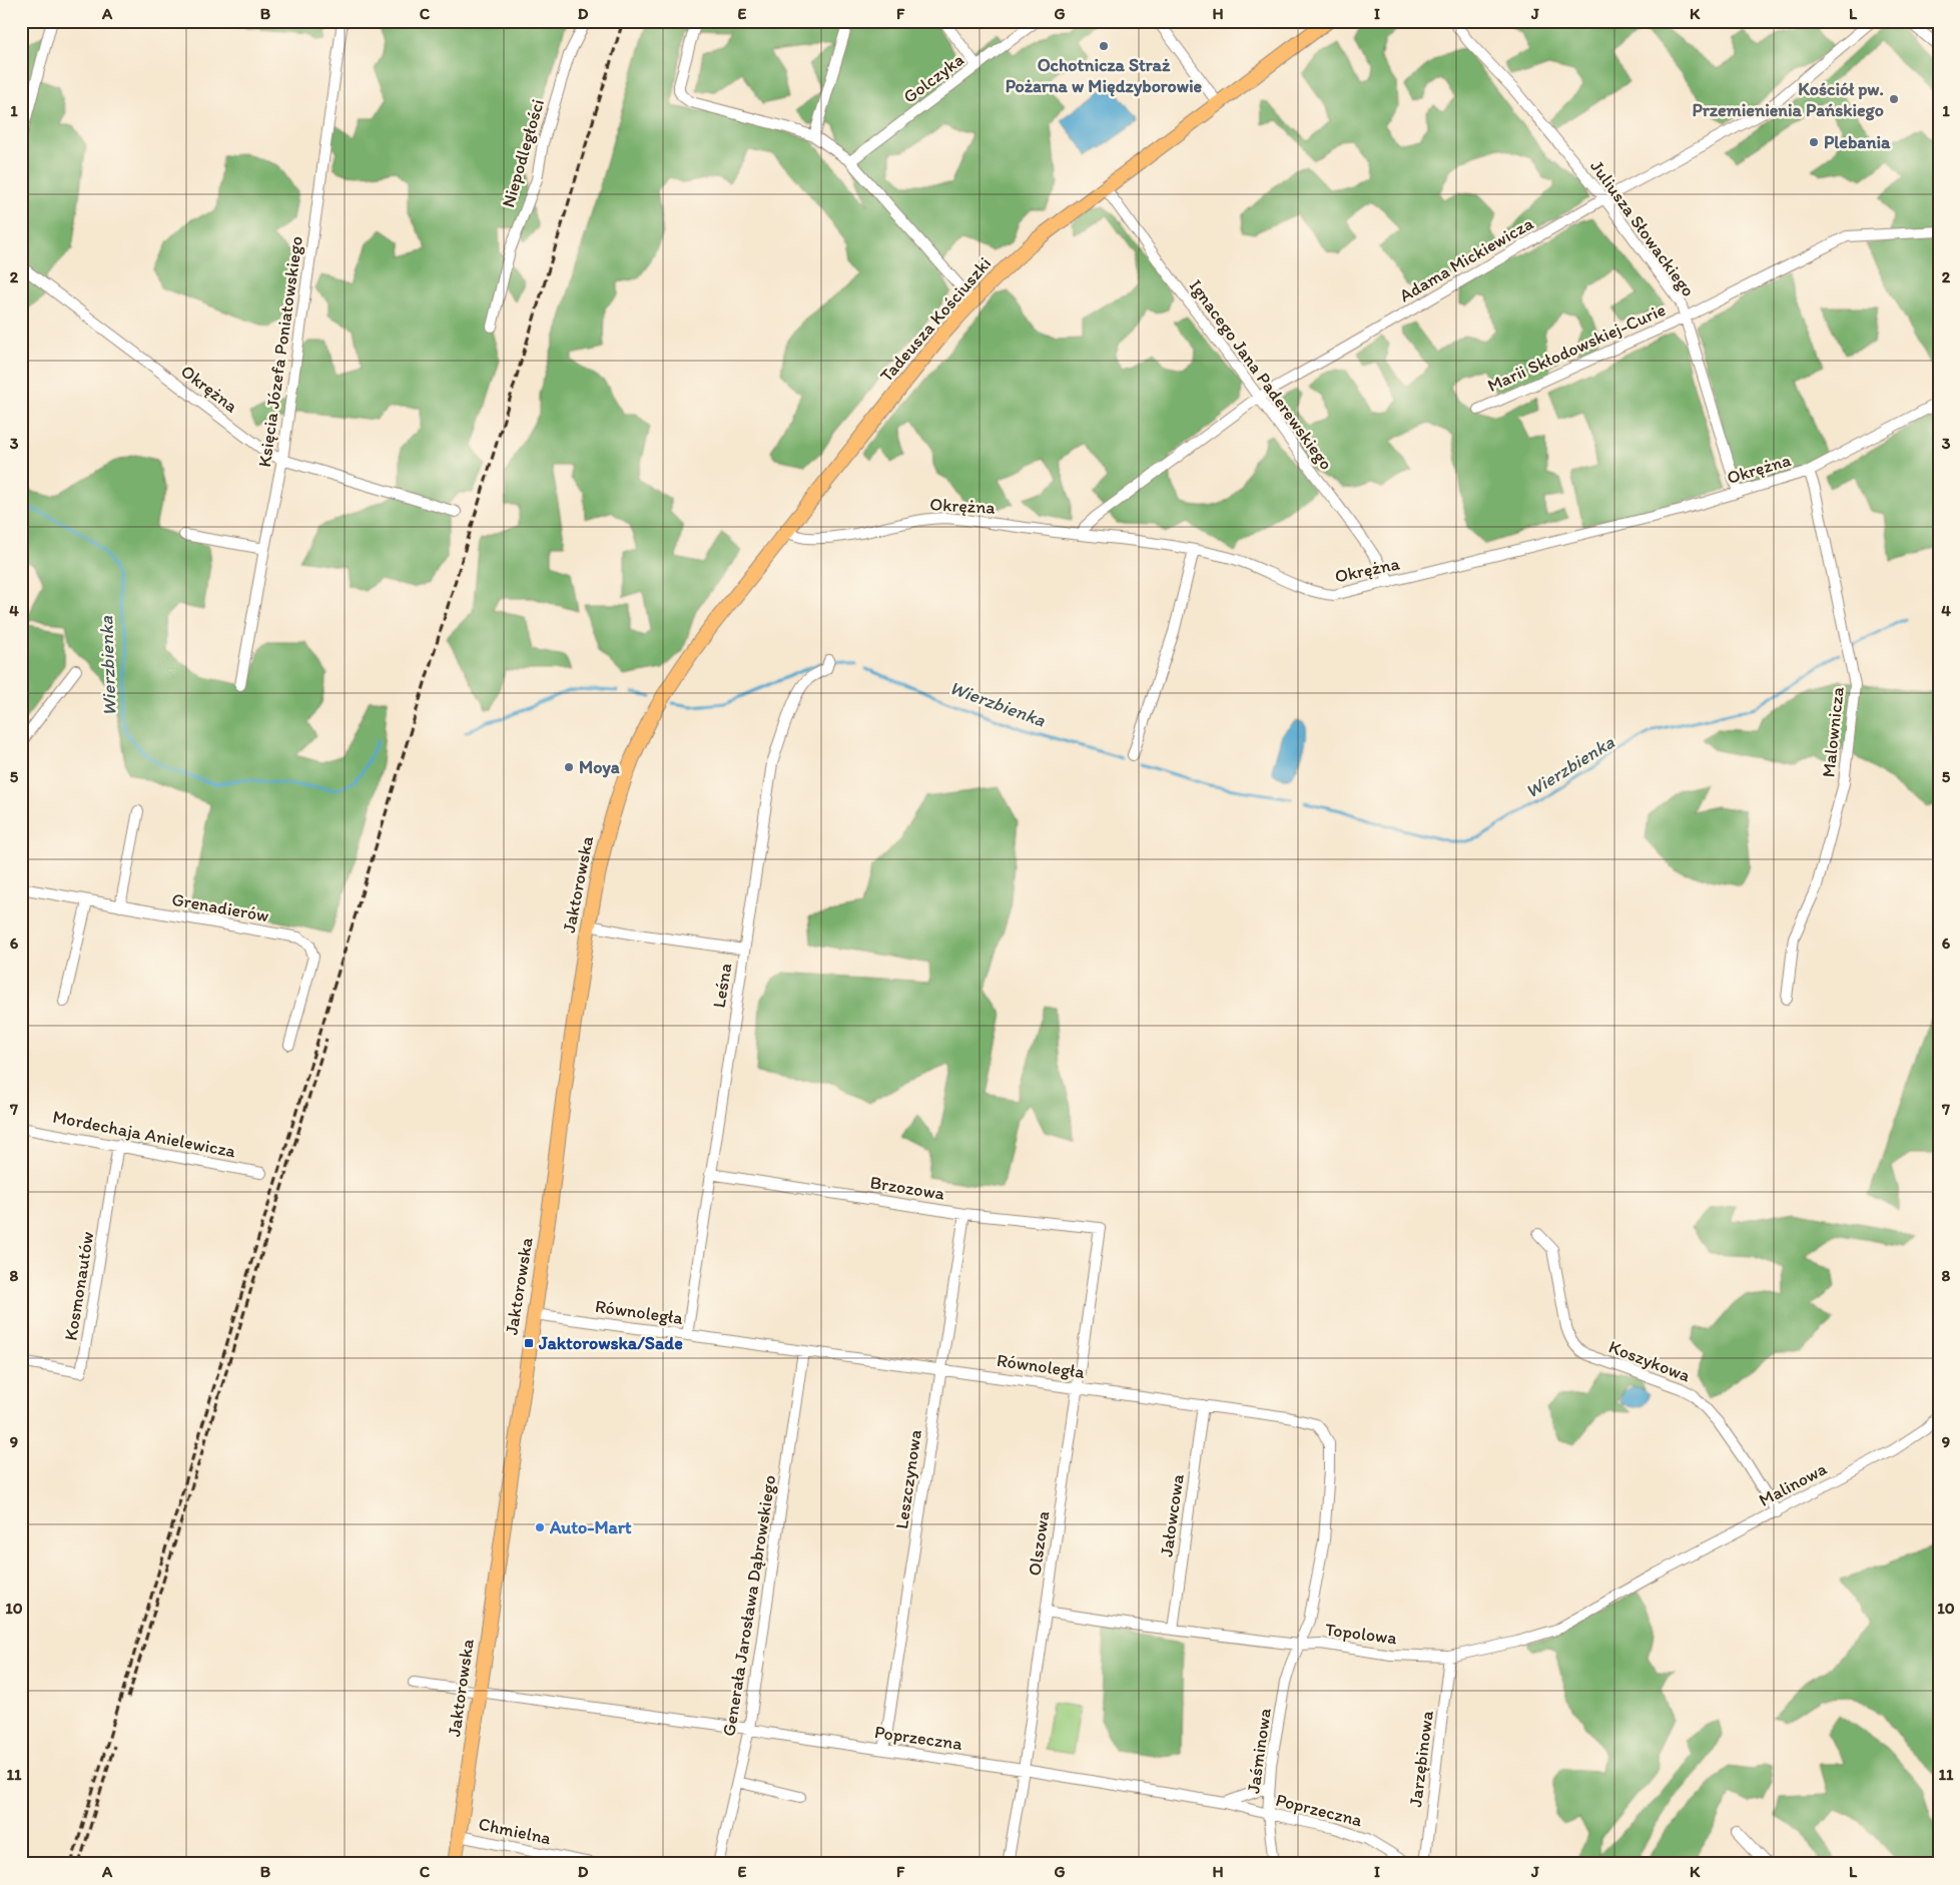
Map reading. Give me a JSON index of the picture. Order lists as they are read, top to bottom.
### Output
{
  "streets": {
    "main road": ["Tadeusza Kościuszki", "Jaktorowska"],
    "street": [
      "Golczyka",
      "Niepodległości",
      "Juliusza Słowackiego",
      "Adama Mickiewicza",
      "Marii Skłodowskiej-Curie",
      "Księcia Józefa Poniatowskiego",
      "Ignacego Jana Paderewskiego",
      "Okrężna",
      "Malownicza",
      "Grenadierów",
      "Leśna",
      "Mordechaja Anielewicza",
      "Brzozowa",
      "Kosmonautów",
      "Równoległa",
      "Koszykowa",
      "Leszczynowa",
      "Malinowa",
      "Jałowcowa",
      "Olszowa",
      "Generała Jarosława Dąbrowskiego",
      "Topolowa",
      "Poprzeczna",
      "Jaśminowa",
      "Jarzębinowa",
      "Chmielna"
    ]
  },
  "crossings": [
    ["Juliusza Słowackiego", "Adama Mickiewicza"],
    ["Juliusza Słowackiego", "Marii Skłodowskiej-Curie"],
    ["Juliusza Słowackiego", "Okrężna"],
    ["Adama Mickiewicza", "Ignacego Jana Paderewskiego"],
    ["Adama Mickiewicza", "Okrężna"],
    ["Tadeusza Kościuszki", "Ignacego Jana Paderewskiego"],
    ["Tadeusza Kościuszki", "Okrężna"],
    ["Tadeusza Kościuszki", "Jaktorowska"],
    ["Księcia Józefa Poniatowskiego", "Okrężna"],
    ["Ignacego Jana Paderewskiego", "Okrężna"],
    ["Okrężna", "Malownicza"],
    ["Jaktorowska", "Równoległa"],
    ["Jaktorowska", "Poprzeczna"],
    ["Jaktorowska", "Chmielna"],
    ["Leśna", "Brzozowa"],
    ["Leśna", "Równoległa"],
    ["Mordechaja Anielewicza", "Kosmonautów"],
    ["Brzozowa", "Leszczynowa"],
    ["Brzozowa", "Olszowa"],
    ["Równoległa", "Leszczynowa"],
    ["Równoległa", "Jałowcowa"],
    ["Równoległa", "Olszowa"],
    ["Równoległa", "Generała Jarosława Dąbrowskiego"],
    ["Równoległa", "Topolowa"],
    ["Równoległa", "Jaśminowa"],
    ["Koszykowa", "Malinowa"],
    ["Leszczynowa", "Poprzeczna"],
    ["Malinowa", "Topolowa"],
    ["Jałowcowa", "Topolowa"],
    ["Olszowa", "Topolowa"],
    ["Olszowa", "Poprzeczna"],
    ["Generała Jarosława Dąbrowskiego", "Poprzeczna"],
    ["Topolowa", "Jaśminowa"],
    ["Topolowa", "Jarzębinowa"],
    ["Poprzeczna", "Jaśminowa"]
  ],
  "water": ["Wierzbienka"],
  "places": {
    "other": [
      "Ochotnicza Straż Pożarna w Międzyborowie",
      "Kościół pw. Przemienienia Pańskiego",
      "Plebania",
      "Moya",
      "Auto-Mart"
    ],
    "transit": ["Jaktorowska/Sade"]
  },
  "grid": {
    "columns": [
      "A",
      "B",
      "C",
      "D",
      "E",
      "F",
      "G",
      "H",
      "I",
      "J",
      "K",
      "L"
    ],
    "rows": [
      "1",
      "2",
      "3",
      "4",
      "5",
      "6",
      "7",
      "8",
      "9",
      "10",
      "11"
    ]
  }
}
